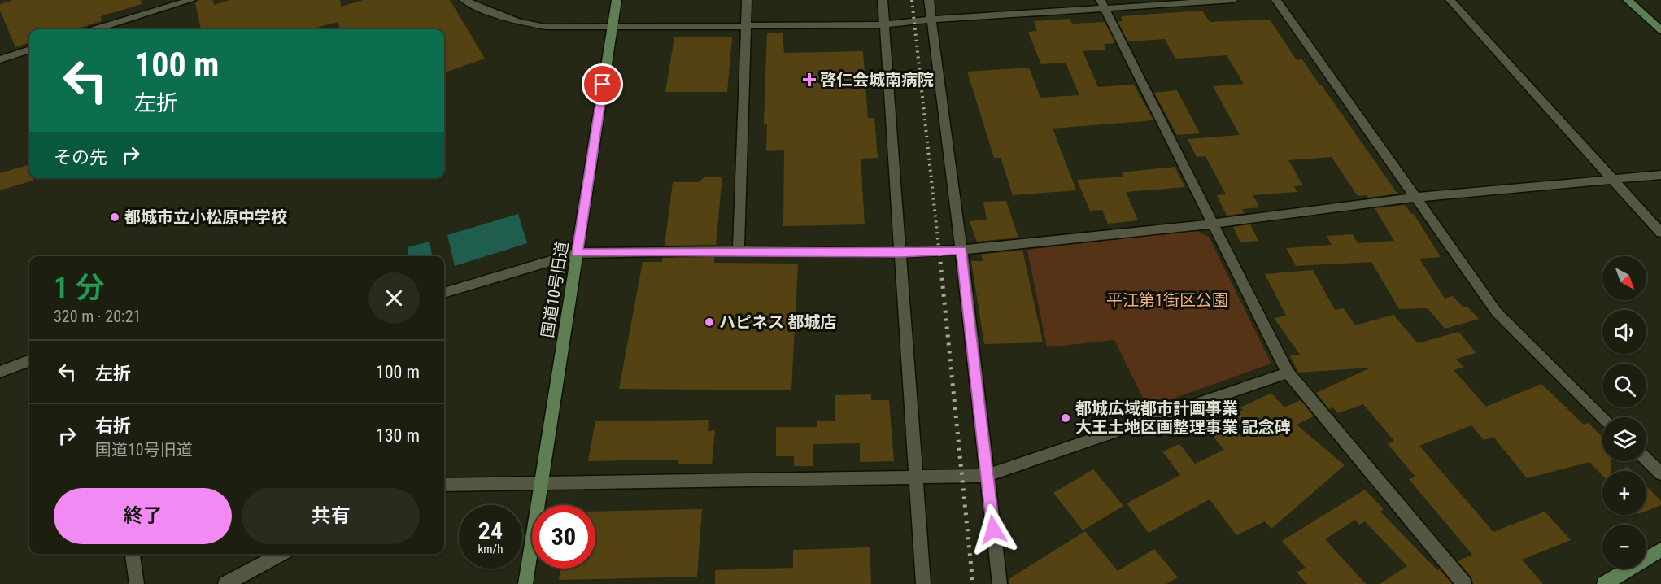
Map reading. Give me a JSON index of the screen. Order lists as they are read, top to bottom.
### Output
{
  "streets": {
    "street": ["国道10号旧道"]
  },
  "parks": ["平江第1街区公園"],
  "places": {
    "health": ["啓仁会城南病院"],
    "other": ["都城市立小松原中学校", "ハピネス 都城店", "都城広域都市計画事業 大王土地区画整理事業 記念碑"]
  },
  "north": "bottom right",
  "page": {
    "turn": ["100 m", "左折"],
    "then": "その先",
    "map_buttons": ["+", "−"],
    "heading": ["1 分", "320 m · 20:21"],
    "list": [
      {
        "name": "左折",
        "value": "100 m"
      },
      {
        "name": "右折",
        "note": "国道10号旧道",
        "value": "130 m"
      }
    ],
    "buttons": ["終了", "共有"],
    "speed": "24 km/h",
    "limit": "30"
  }
}
